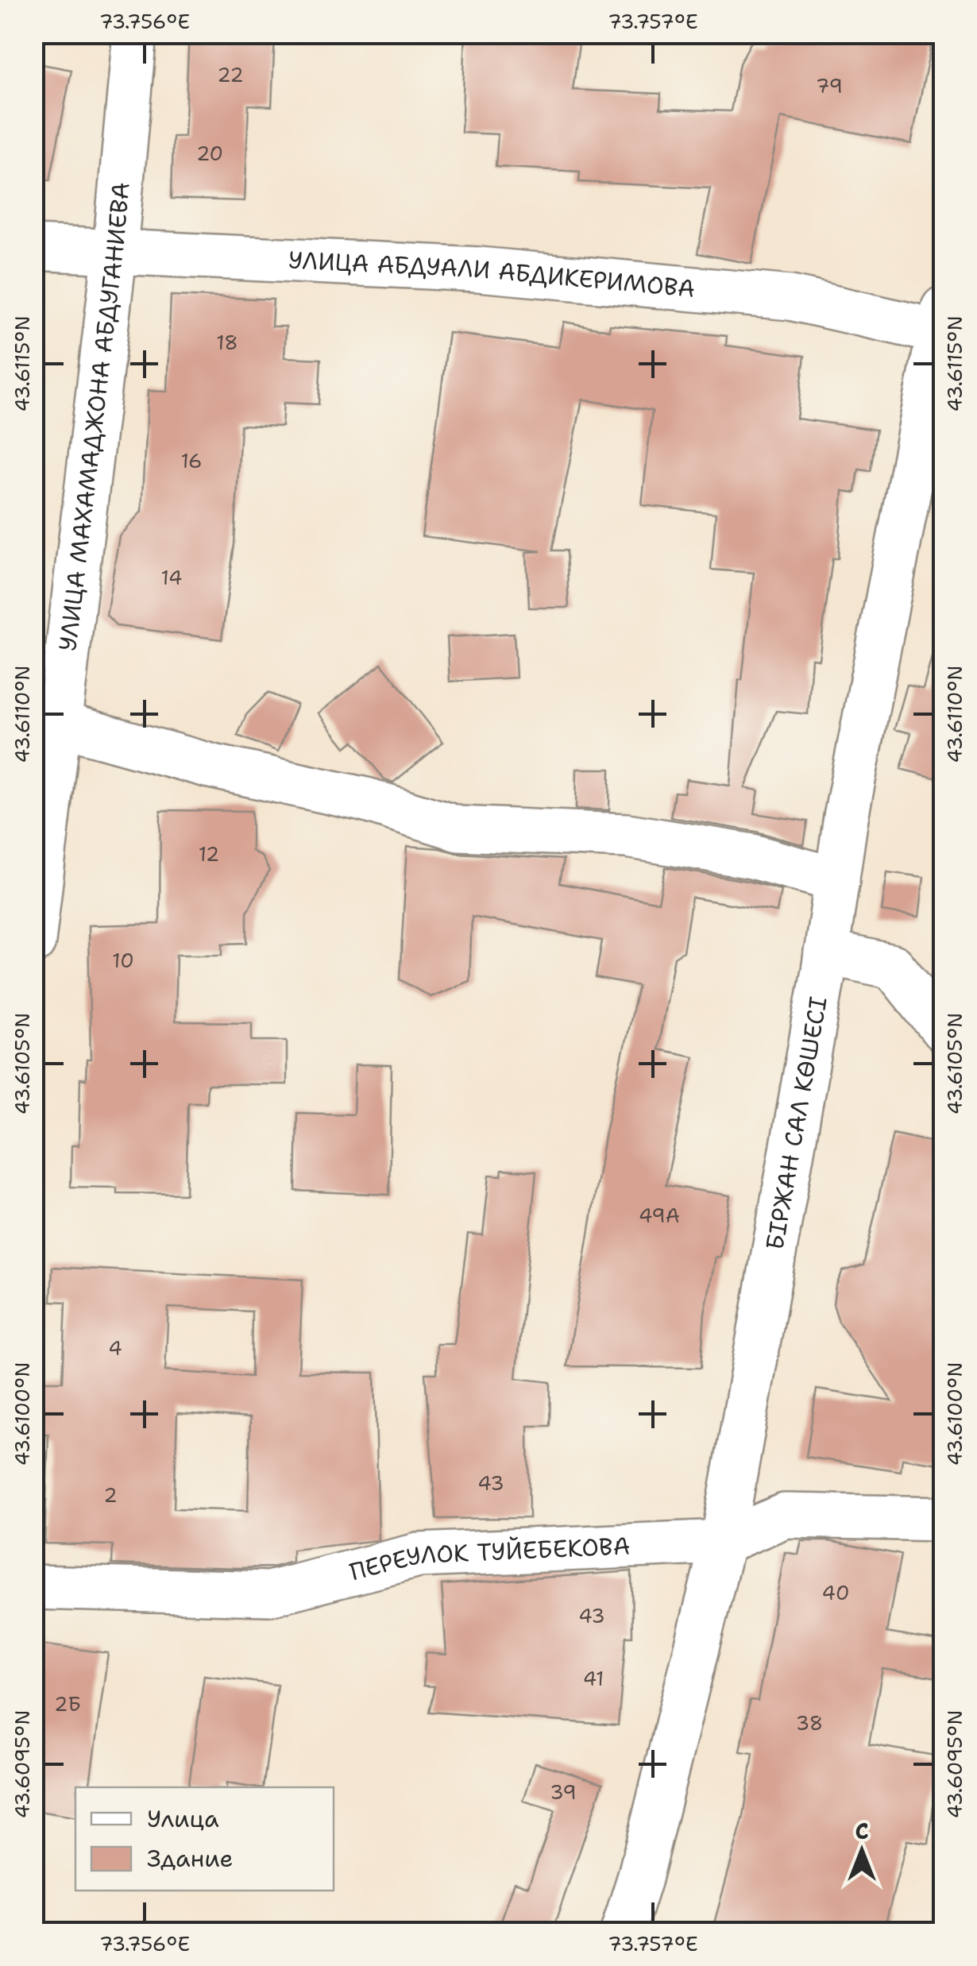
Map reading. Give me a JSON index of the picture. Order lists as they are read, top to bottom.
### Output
{
  "streets": {
    "street": [
      "УЛИЦА АБДУАЛИ АБДИКЕРИМОВА",
      "УЛИЦА МАХАМАДЖОНА АБДУГАНИЕВА",
      "БІРЖАН САЛ КӨШЕСІ",
      "ПЕРЕУЛОК ТУЙЕБЕКОВА"
    ]
  },
  "crossings": [
    ["УЛИЦА АБДУАЛИ АБДИКЕРИМОВА", "УЛИЦА МАХАМАДЖОНА АБДУГАНИЕВА"],
    ["УЛИЦА АБДУАЛИ АБДИКЕРИМОВА", "БІРЖАН САЛ КӨШЕСІ"],
    ["БІРЖАН САЛ КӨШЕСІ", "ПЕРЕУЛОК ТУЙЕБЕКОВА"]
  ],
  "house_numbers": [
    "22",
    "79",
    "20",
    "18",
    "16",
    "14",
    "12",
    "10",
    "49А",
    "4",
    "43",
    "2",
    "40",
    "43",
    "41",
    "2Б",
    "38",
    "39"
  ],
  "legend": ["Улица", "Здание"],
  "north": "top",
  "coordinates": [
    "73.756°E",
    "73.757°E",
    "43.6115°N",
    "43.6110°N",
    "43.6105°N",
    "43.6100°N",
    "43.6095°N"
  ]
}
